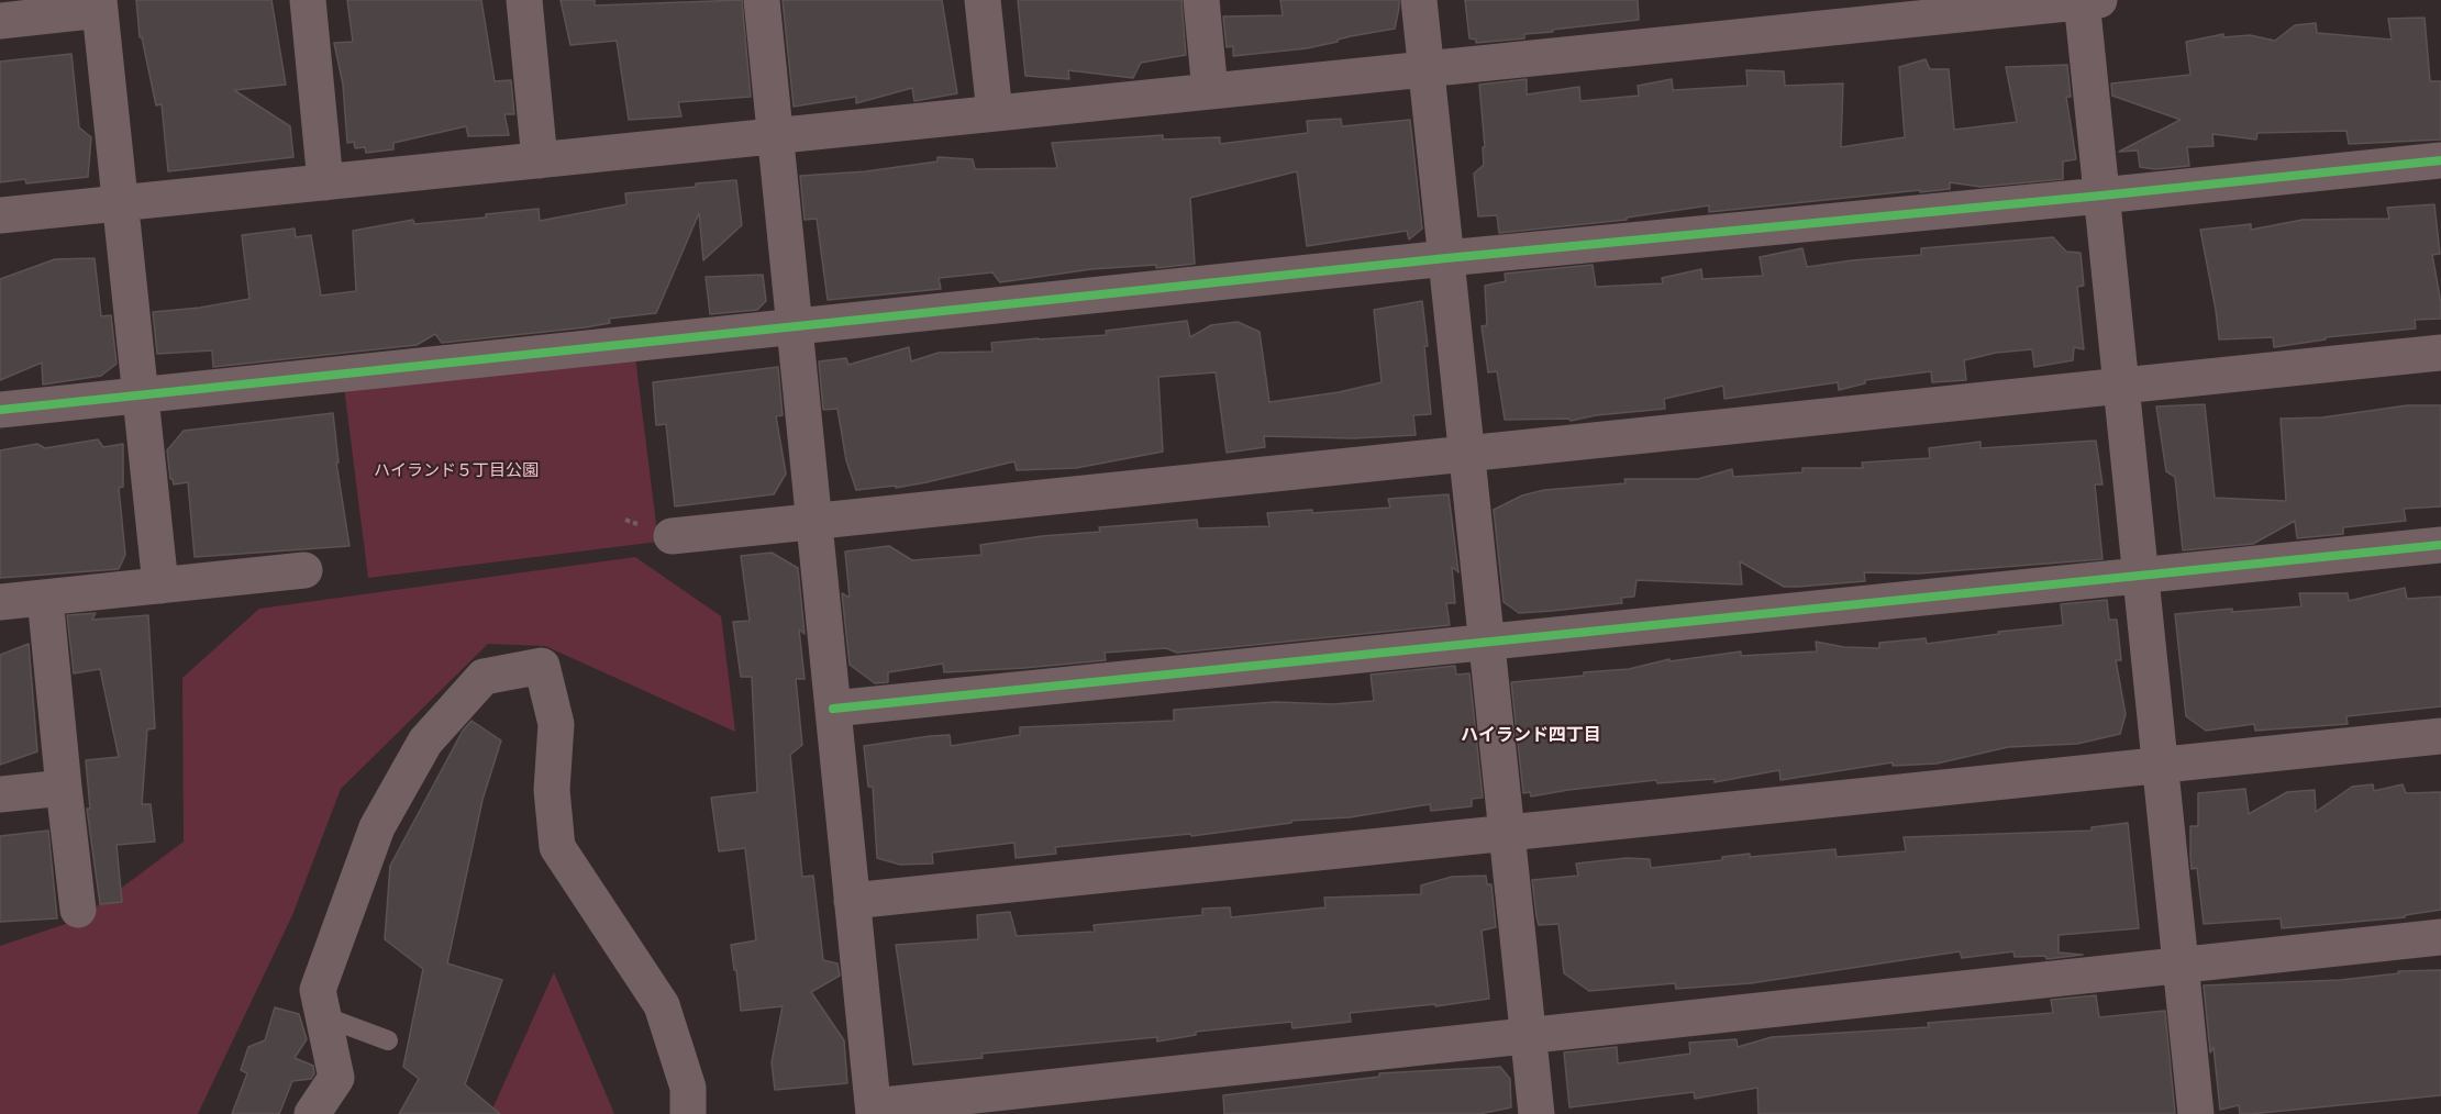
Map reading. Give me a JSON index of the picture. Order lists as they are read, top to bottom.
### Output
{
  "districts": ["ハイランド四丁目"],
  "parks": ["ハイランド５丁目公園"]
}
